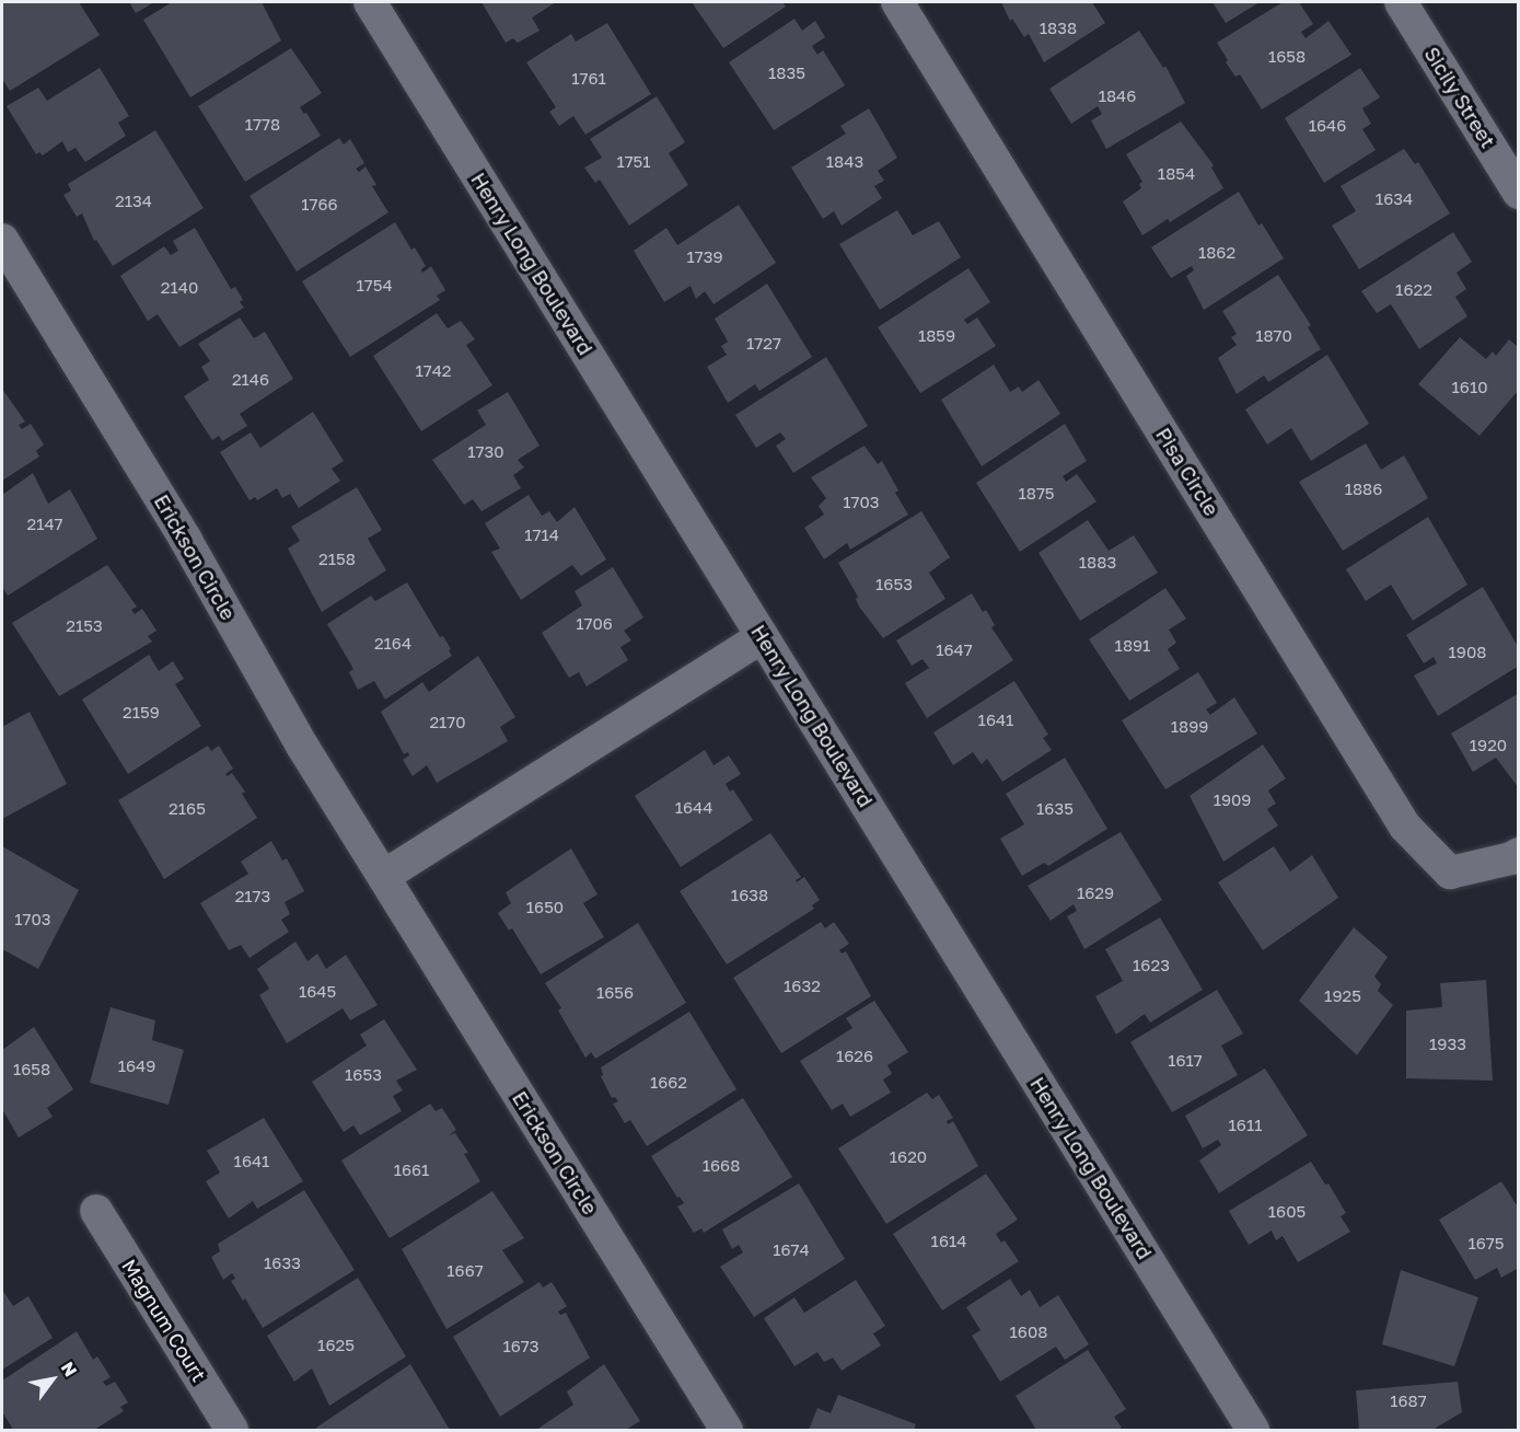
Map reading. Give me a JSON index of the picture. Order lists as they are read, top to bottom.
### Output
{
  "streets": {
    "street": [
      "Sicily Street",
      "Henry Long Boulevard",
      "Pisa Circle",
      "Erickson Circle",
      "Magnum Court"
    ]
  },
  "house_numbers": [
    "1838",
    "1658",
    "1835",
    "1761",
    "1846",
    "1778",
    "1646",
    "1751",
    "1843",
    "1854",
    "1634",
    "2134",
    "1766",
    "1862",
    "1739",
    "1754",
    "2140",
    "1622",
    "1859",
    "1870",
    "1727",
    "1742",
    "2146",
    "1610",
    "1730",
    "1886",
    "1875",
    "1703",
    "2147",
    "1714",
    "2158",
    "1883",
    "1653",
    "1706",
    "2153",
    "2164",
    "1891",
    "1647",
    "1908",
    "2159",
    "1641",
    "2170",
    "1899",
    "1920",
    "1909",
    "1644",
    "2165",
    "1635",
    "1629",
    "1638",
    "2173",
    "1650",
    "1703",
    "1623",
    "1632",
    "1645",
    "1656",
    "1925",
    "1933",
    "1626",
    "1617",
    "1649",
    "1658",
    "1653",
    "1662",
    "1611",
    "1620",
    "1641",
    "1668",
    "1661",
    "1605",
    "1614",
    "1675",
    "1674",
    "1633",
    "1667",
    "1608",
    "1625",
    "1673",
    "1687"
  ],
  "north": "top right"
}
